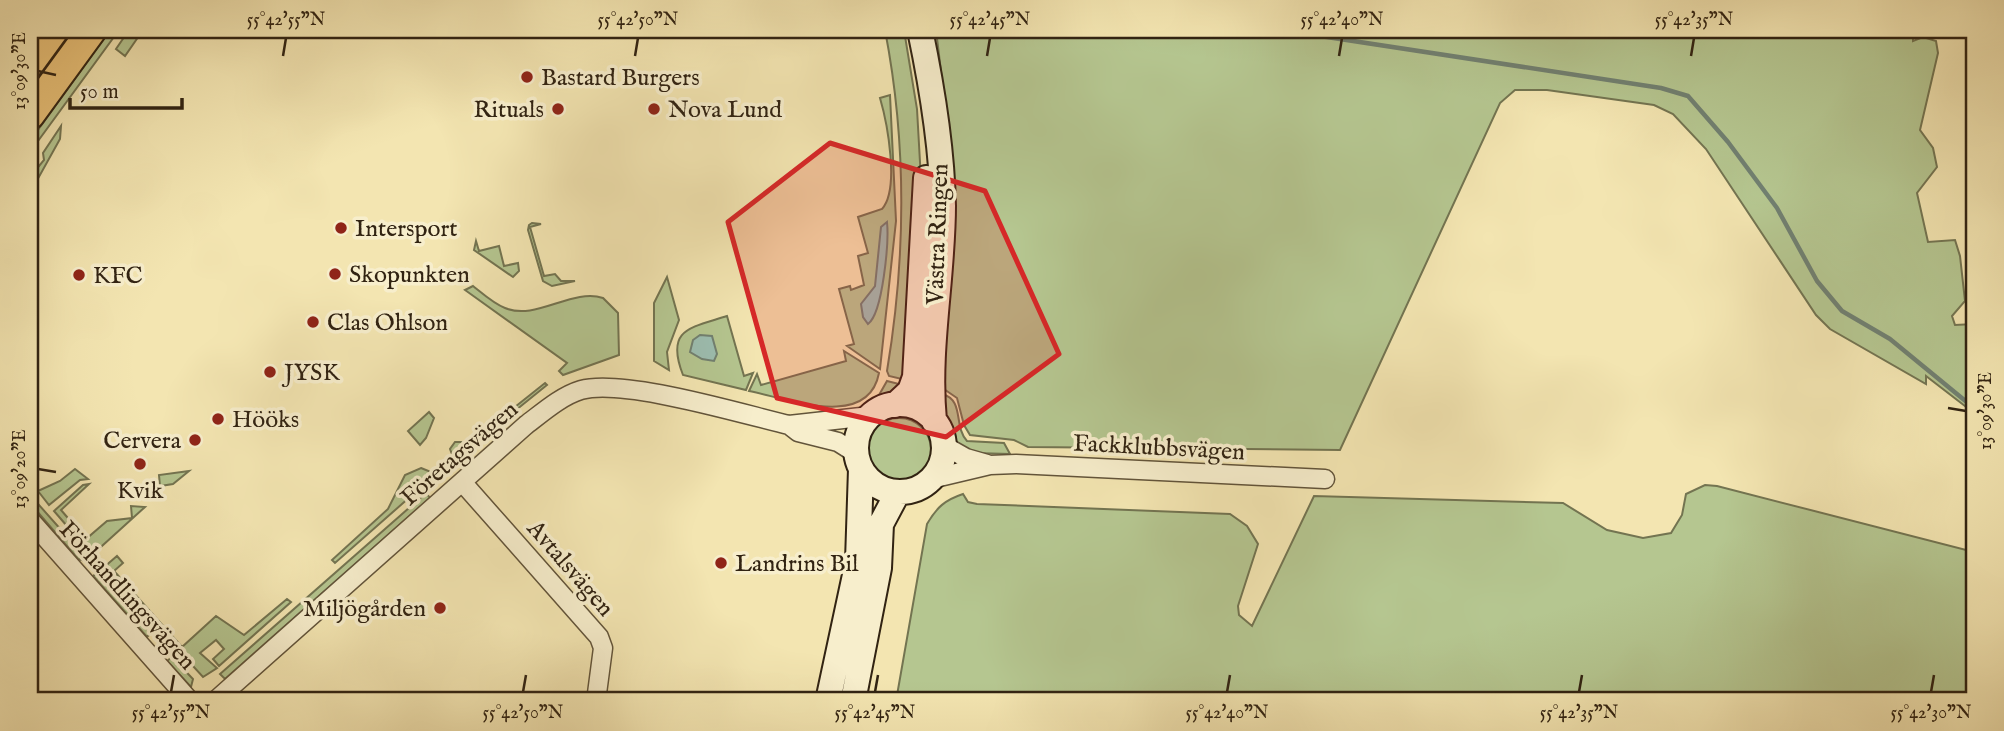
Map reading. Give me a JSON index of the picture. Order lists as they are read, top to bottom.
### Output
{
  "streets": {
    "main road": ["Västra Ringen"],
    "street": [
      "Fackklubbsvägen",
      "Företagsvägen",
      "Avtalsvägen",
      "Förhandlingsvägen"
    ]
  },
  "crossings": [
    ["Västra Ringen", "Fackklubbsvägen"],
    ["Västra Ringen", "Företagsvägen"],
    ["Fackklubbsvägen", "Företagsvägen"],
    ["Företagsvägen", "Avtalsvägen"]
  ],
  "places": [
    "Bastard Burgers",
    "Rituals",
    "Nova Lund",
    "Intersport",
    "Skopunkten",
    "KFC",
    "Clas Ohlson",
    "JYSK",
    "Hööks",
    "Cervera",
    "Kvik",
    "Landrins Bil",
    "Miljögården"
  ],
  "scale_bar": "50 m",
  "coordinates": [
    "55°42'55\"N",
    "55°42'50\"N",
    "55°42'45\"N",
    "55°42'40\"N",
    "55°42'35\"N",
    "13°09'30\"E",
    "13°09'20\"E",
    "55°42'30\"N"
  ]
}
